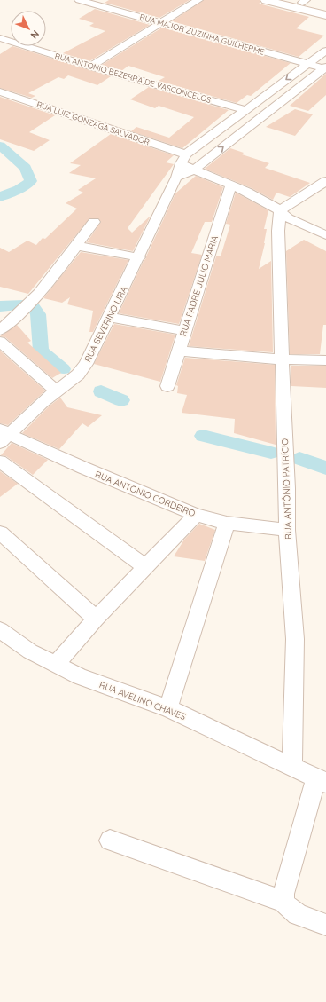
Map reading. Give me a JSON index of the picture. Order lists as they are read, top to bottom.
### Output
{
  "streets": {
    "street": [
      "RUA MAJOR ZUZINHA GUILHERME",
      "RUA ANTONIO BEZERRA DE VASCONCELOS",
      "RUA LUIZ GONZAGA SALVADOR",
      "RUA PADRE JULIO MARIA",
      "RUA SEVERINO LIRA",
      "RUA ANTÔNIO PATRÍCIO",
      "RUA ANTONIO CORDEIRO",
      "RUA AVELINO CHAVES"
    ]
  },
  "crossings": [
    ["RUA LUIZ GONZAGA SALVADOR", "RUA PADRE JULIO MARIA"],
    ["RUA LUIZ GONZAGA SALVADOR", "RUA SEVERINO LIRA"],
    ["RUA LUIZ GONZAGA SALVADOR", "RUA ANTÔNIO PATRÍCIO"],
    ["RUA SEVERINO LIRA", "RUA ANTONIO CORDEIRO"],
    ["RUA ANTÔNIO PATRÍCIO", "RUA ANTONIO CORDEIRO"],
    ["RUA ANTÔNIO PATRÍCIO", "RUA AVELINO CHAVES"]
  ],
  "north": "bottom right"
}
